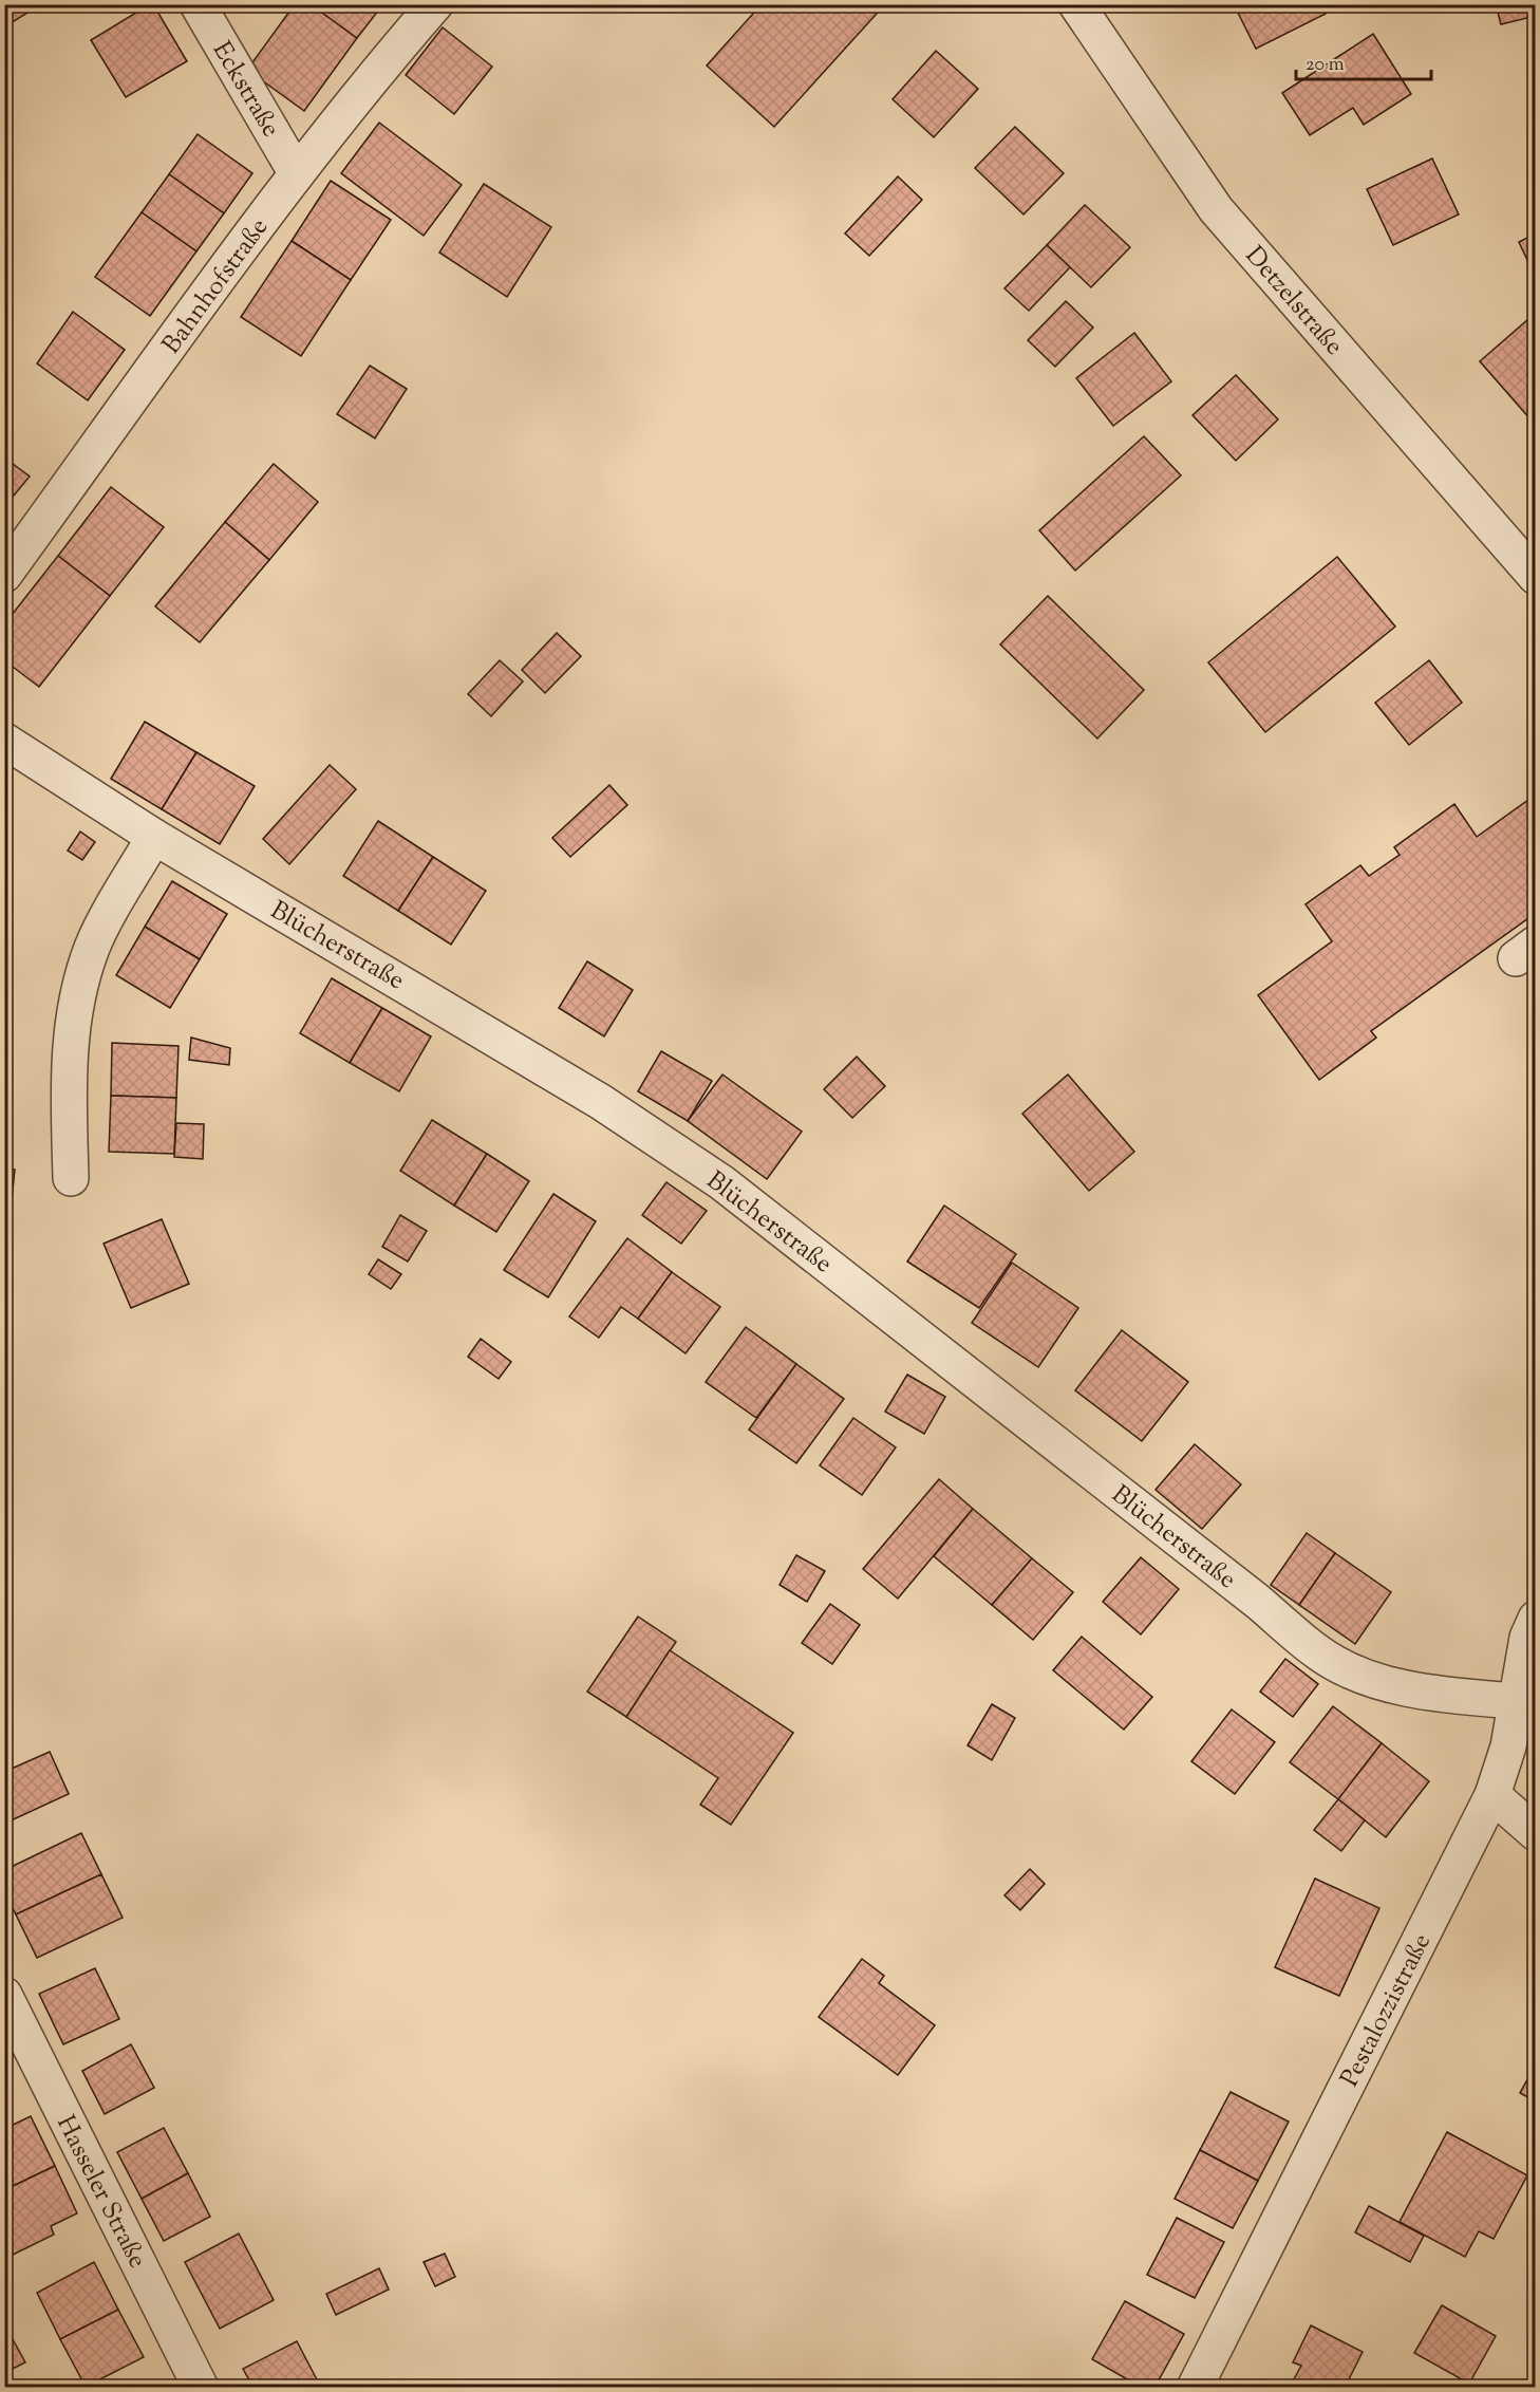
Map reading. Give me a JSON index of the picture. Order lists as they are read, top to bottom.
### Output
{
  "streets": {
    "street": [
      "Eckstraße",
      "Bahnhofstraße",
      "Detzelstraße",
      "Blücherstraße",
      "Pestalozzistraße",
      "Hasseler Straße"
    ]
  },
  "crossings": [
    ["Eckstraße", "Bahnhofstraße"],
    ["Blücherstraße", "Pestalozzistraße"]
  ],
  "scale_bar": "20 m"
}
